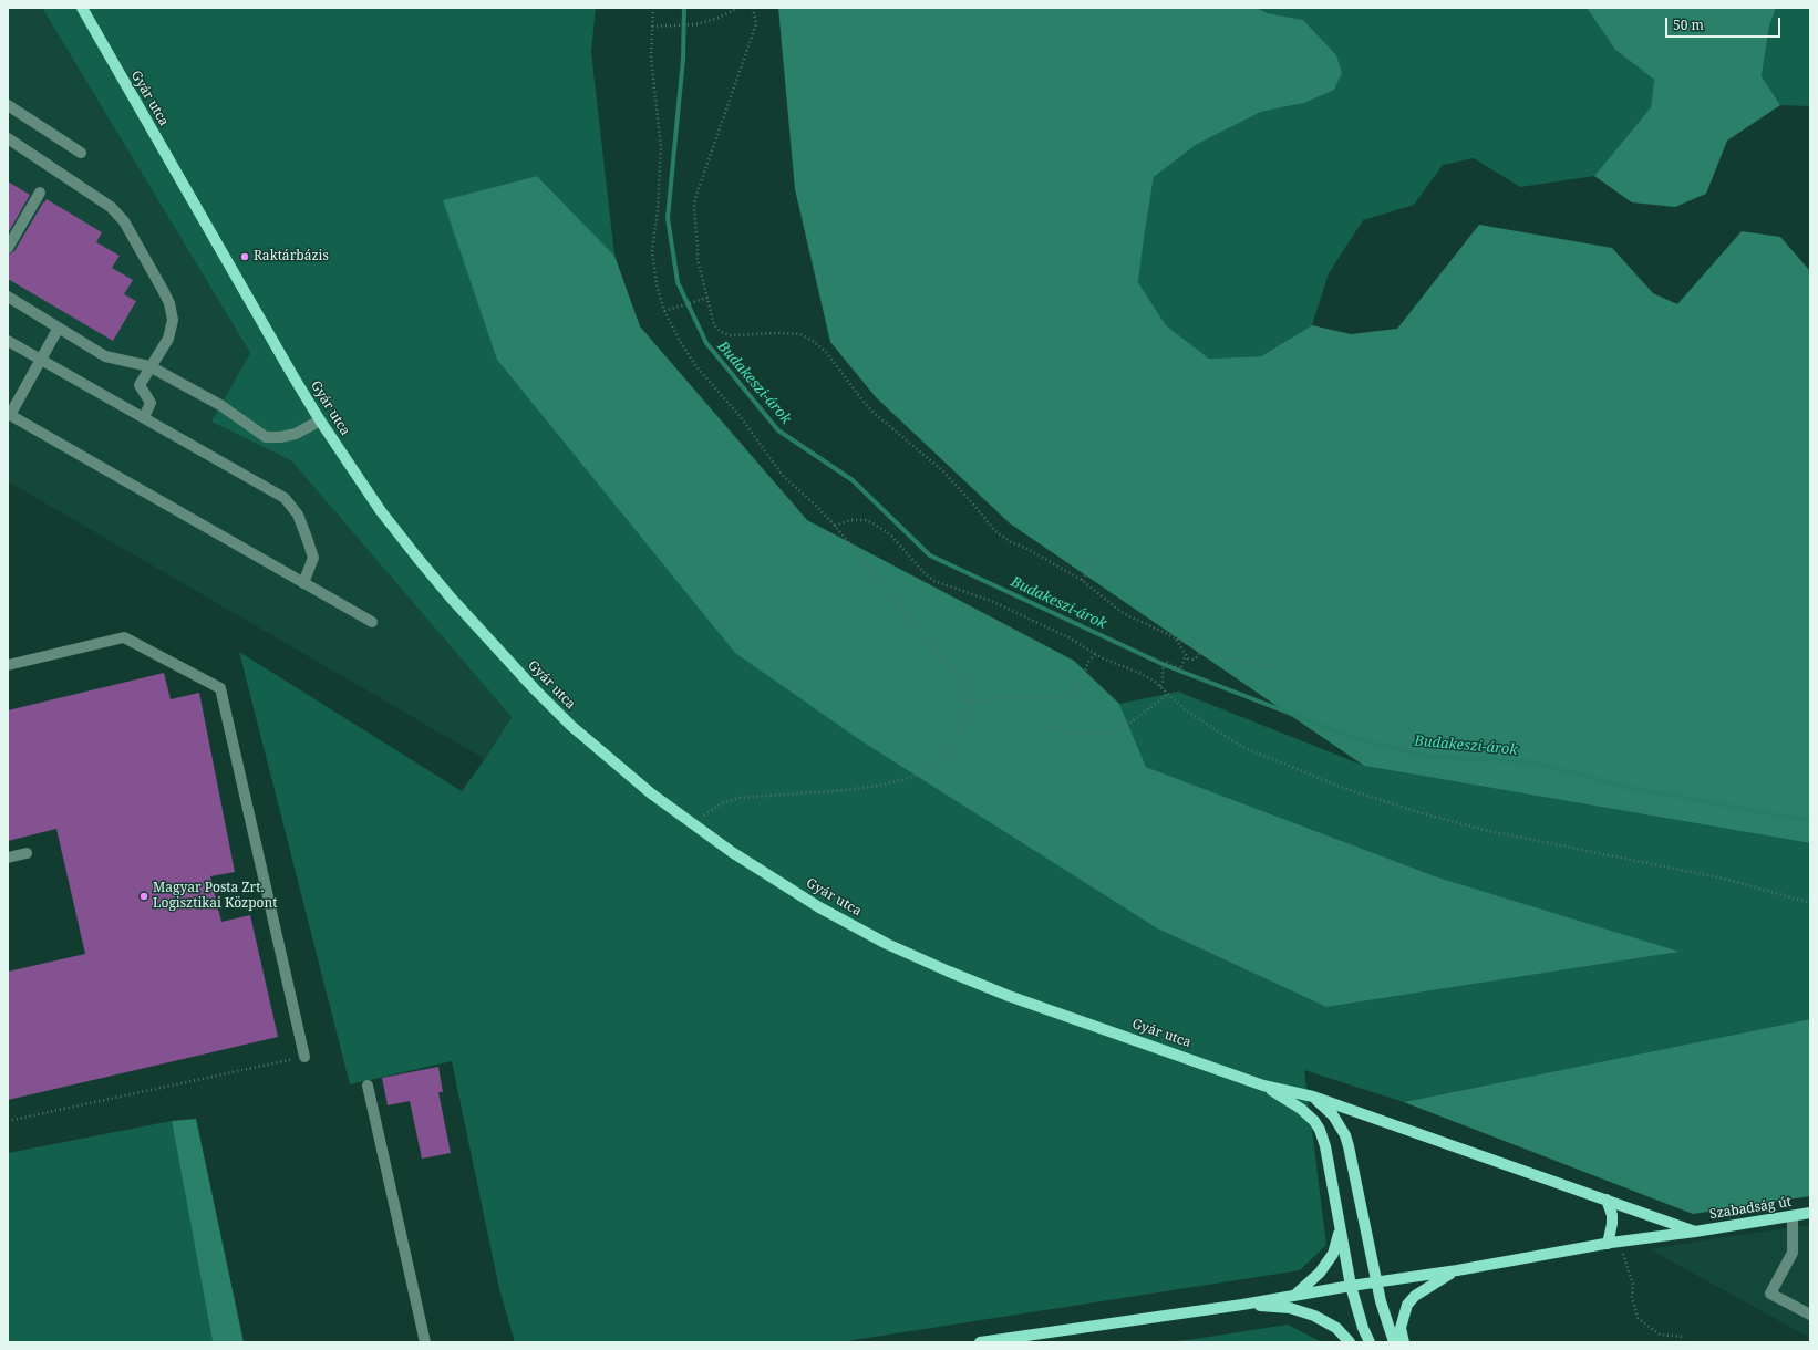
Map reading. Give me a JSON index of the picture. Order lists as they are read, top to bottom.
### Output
{
  "streets": {
    "main road": ["Gyár utca", "Szabadság út"]
  },
  "crossings": [
    ["Gyár utca", "Szabadság út"]
  ],
  "water": ["Budakeszi-árok"],
  "places": ["Raktárbázis", "Magyar Posta Zrt. Logisztikai Központ"],
  "scale_bar": "50 m"
}
